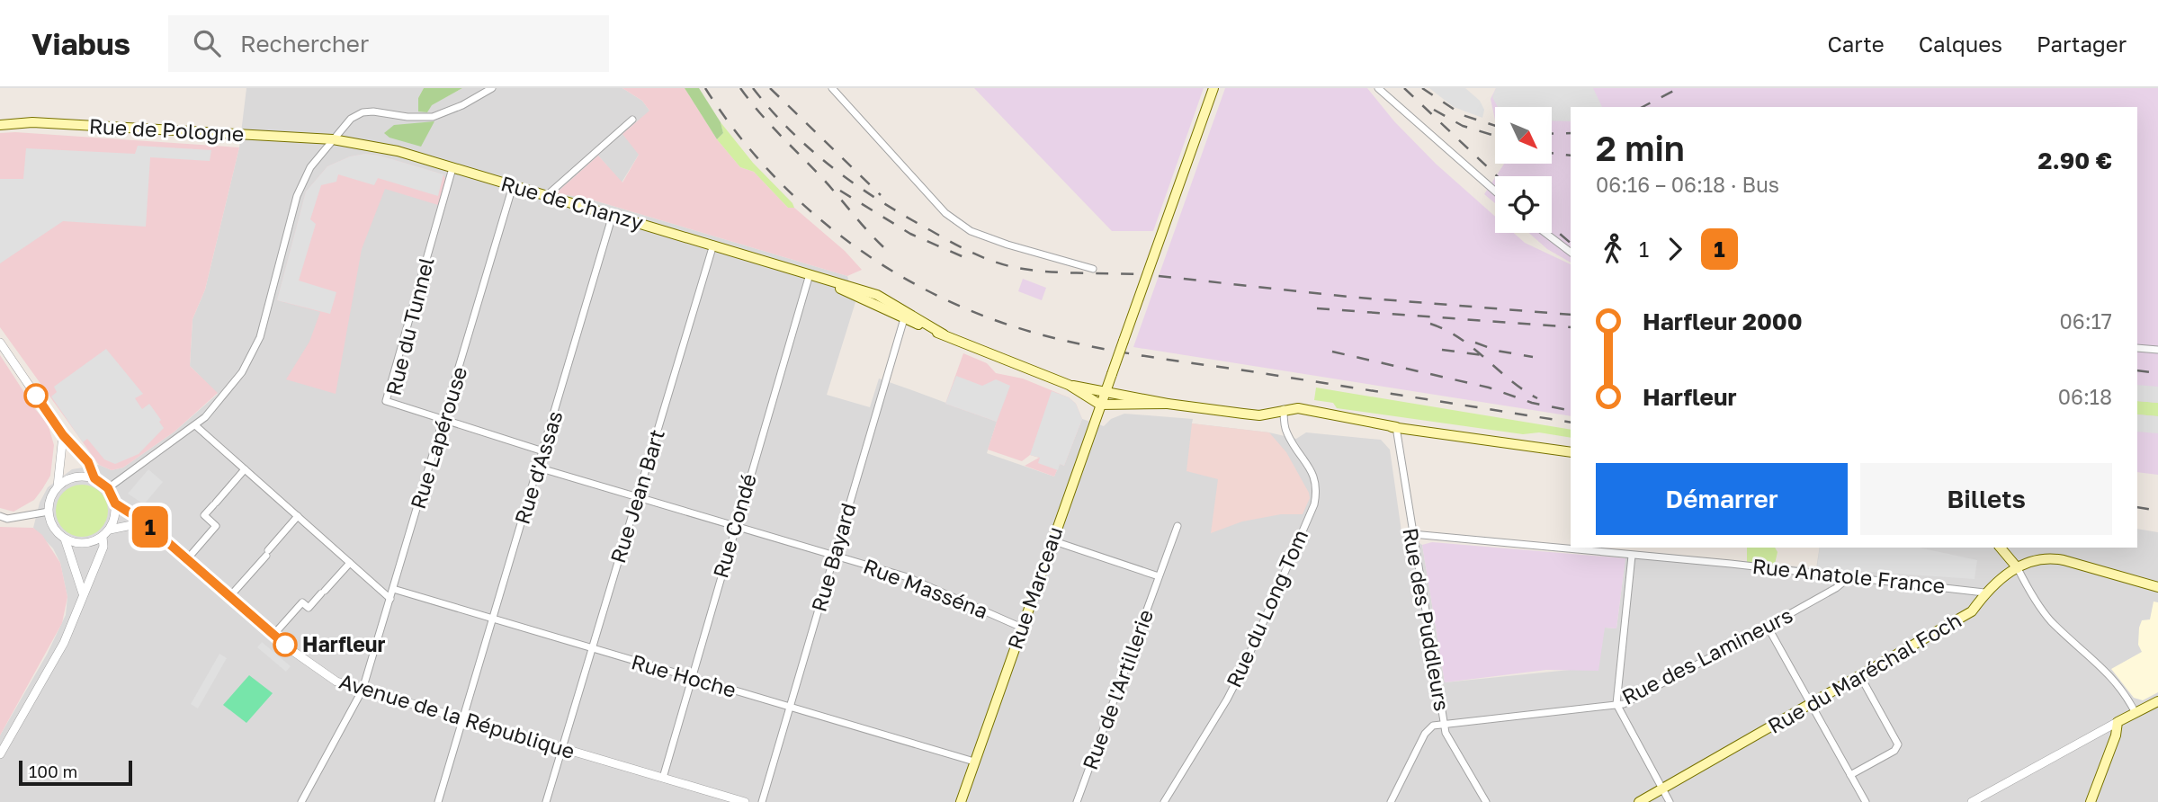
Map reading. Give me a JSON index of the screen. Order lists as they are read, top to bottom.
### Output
{
  "streets": {
    "main road": [
      "Rue de Pologne",
      "Rue de Chanzy",
      "Rue Marceau",
      "Rue du Maréchal Foch"
    ],
    "street": [
      "Rue du Tunnel",
      "Rue Lapérouse",
      "Rue d'Assas",
      "Rue Jean Bart",
      "Rue Condé",
      "Rue Bayard",
      "Rue Anatole France",
      "Rue Masséna",
      "Rue du Long Tom",
      "Rue des Puddleurs",
      "Rue des Lamineurs",
      "Rue Hoche",
      "Rue de l'Artillerie",
      "Avenue de la République"
    ]
  },
  "crossings": [
    ["Rue de Pologne", "Rue de Chanzy"],
    ["Rue de Chanzy", "Rue du Tunnel"],
    ["Rue de Chanzy", "Rue Lapérouse"],
    ["Rue de Chanzy", "Rue d'Assas"],
    ["Rue de Chanzy", "Rue Jean Bart"],
    ["Rue de Chanzy", "Rue Condé"],
    ["Rue de Chanzy", "Rue Bayard"],
    ["Rue de Chanzy", "Rue Marceau"],
    ["Rue du Tunnel", "Rue Lapérouse"],
    ["Rue du Tunnel", "Rue d'Assas"],
    ["Rue Lapérouse", "Rue Hoche"],
    ["Rue Lapérouse", "Avenue de la République"],
    ["Rue d'Assas", "Rue Masséna"],
    ["Rue d'Assas", "Rue Hoche"],
    ["Rue d'Assas", "Avenue de la République"],
    ["Rue Jean Bart", "Rue Masséna"],
    ["Rue Jean Bart", "Rue Hoche"],
    ["Rue Jean Bart", "Avenue de la République"],
    ["Rue Condé", "Rue Masséna"],
    ["Rue Condé", "Rue Hoche"],
    ["Rue Condé", "Avenue de la République"],
    ["Rue Bayard", "Rue Masséna"],
    ["Rue Bayard", "Rue Hoche"],
    ["Rue Anatole France", "Rue des Puddleurs"],
    ["Rue Anatole France", "Rue des Lamineurs"],
    ["Rue Anatole France", "Rue du Maréchal Foch"],
    ["Rue Marceau", "Rue Masséna"],
    ["Rue Marceau", "Rue Hoche"],
    ["Rue des Puddleurs", "Rue des Lamineurs"]
  ],
  "places": ["Harfleur"],
  "lines": ["bus line 1"],
  "scale_bar": "100 m",
  "north": "bottom right",
  "page": {
    "header": "Viabus",
    "search": "Rechercher",
    "nav": ["Carte", "Calques", "Partager"],
    "on_map": "1",
    "heading": ["2 min", "06:16 – 06:18 · Bus", "2.90 €"],
    "legs": ["1", "1"],
    "list": [
      {
        "name": "Harfleur 2000",
        "value": "06:17"
      },
      {
        "name": "Harfleur",
        "value": "06:18"
      }
    ],
    "buttons": ["Démarrer", "Billets"],
    "scale": "100 m"
  }
}
